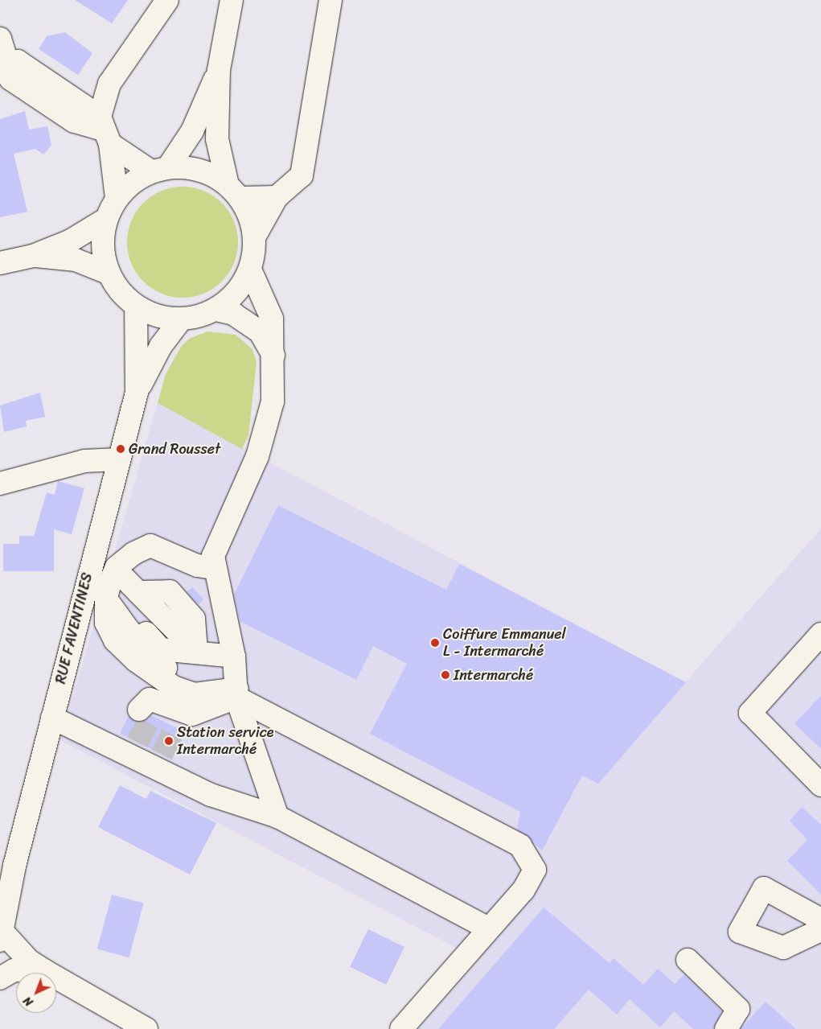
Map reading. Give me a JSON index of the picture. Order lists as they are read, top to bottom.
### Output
{
  "streets": {
    "main road": ["RUE FAVENTINES"]
  },
  "places": [
    "Grand Rousset",
    "Coiffure Emmanuel L - Intermarché",
    "Intermarché",
    "Station service Intermarché"
  ],
  "north": "bottom left"
}
